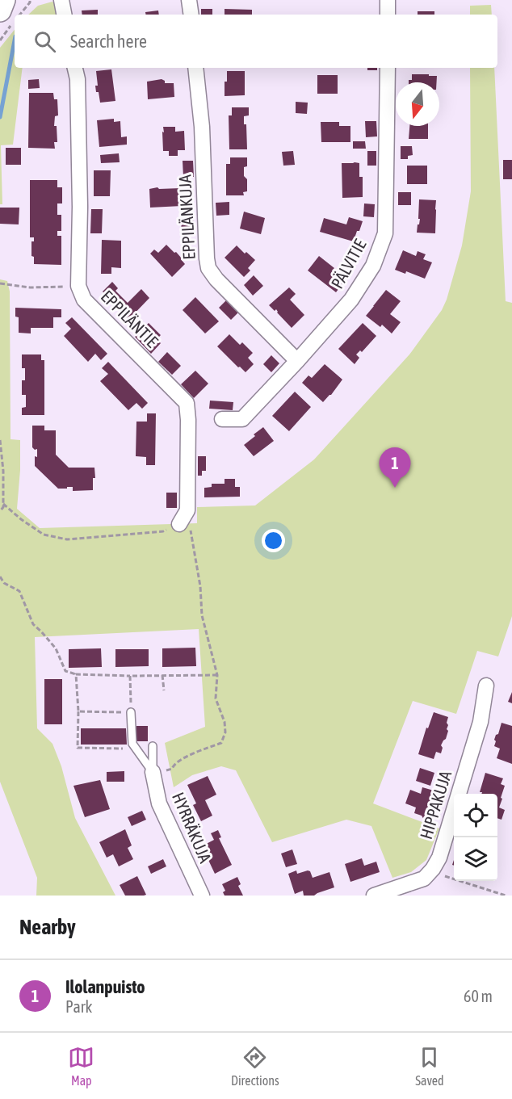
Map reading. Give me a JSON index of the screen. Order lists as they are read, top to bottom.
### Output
{
  "streets": {
    "street": [
      "EPPILÄNKUJA",
      "PÄLVITIE",
      "EPPILÄNTIE",
      "HIPPAKUJA",
      "HYRRÄKUJA"
    ]
  },
  "crossings": [
    ["EPPILÄNKUJA", "PÄLVITIE"]
  ],
  "north": "bottom",
  "page": {
    "search": "Search here",
    "pins": "1",
    "heading": "Nearby",
    "list": [
      {
        "mark": "1",
        "name": "Ilolanpuisto",
        "note": "Park",
        "value": "60 m"
      }
    ],
    "nav": ["Map", "Directions", "Saved"]
  }
}
